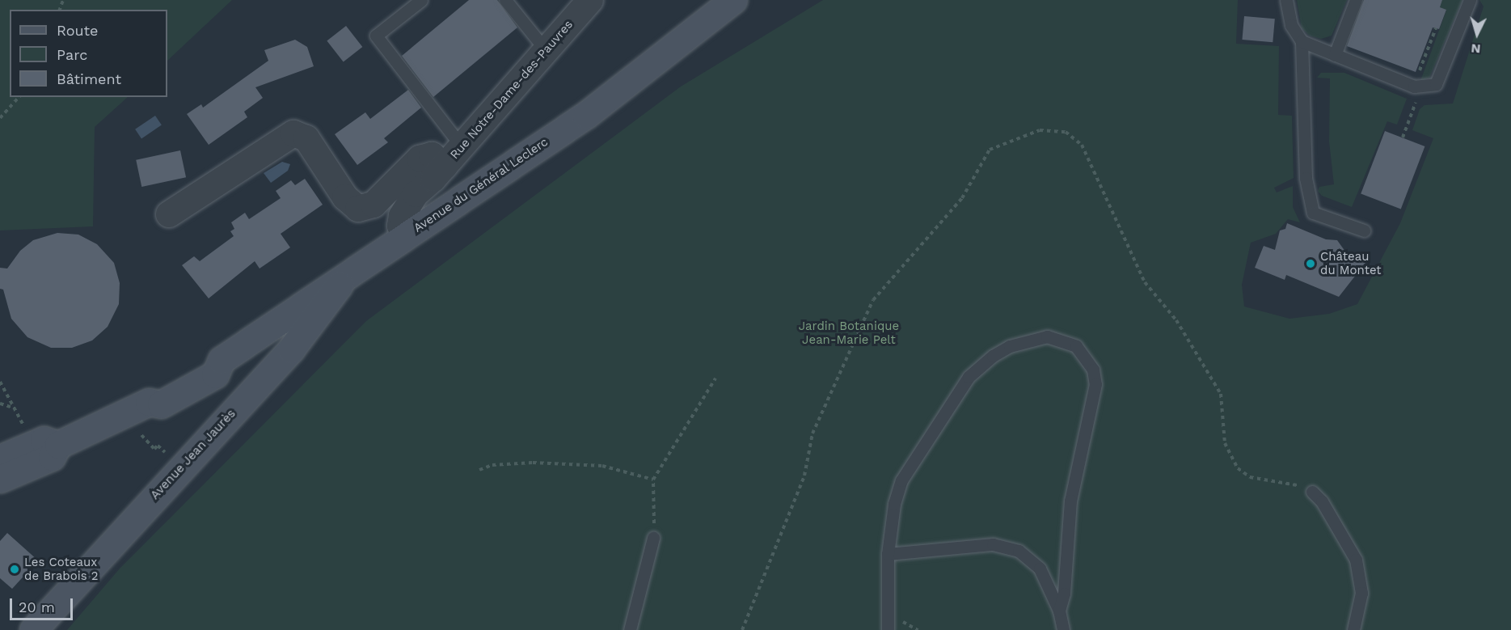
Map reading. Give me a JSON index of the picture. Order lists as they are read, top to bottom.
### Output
{
  "streets": {
    "main road": ["Avenue du Général Leclerc", "Avenue Jean Jaurès"],
    "street": ["Rue Notre-Dame-des-Pauvres"]
  },
  "crossings": [
    ["Rue Notre-Dame-des-Pauvres", "Avenue du Général Leclerc"],
    ["Avenue du Général Leclerc", "Avenue Jean Jaurès"]
  ],
  "parks": ["Jardin Botanique Jean-Marie Pelt"],
  "places": ["Château du Montet", "Les Coteaux de Brabois 2"],
  "legend": ["Route", "Parc", "Bâtiment"],
  "scale_bar": "20 m",
  "north": "bottom"
}
